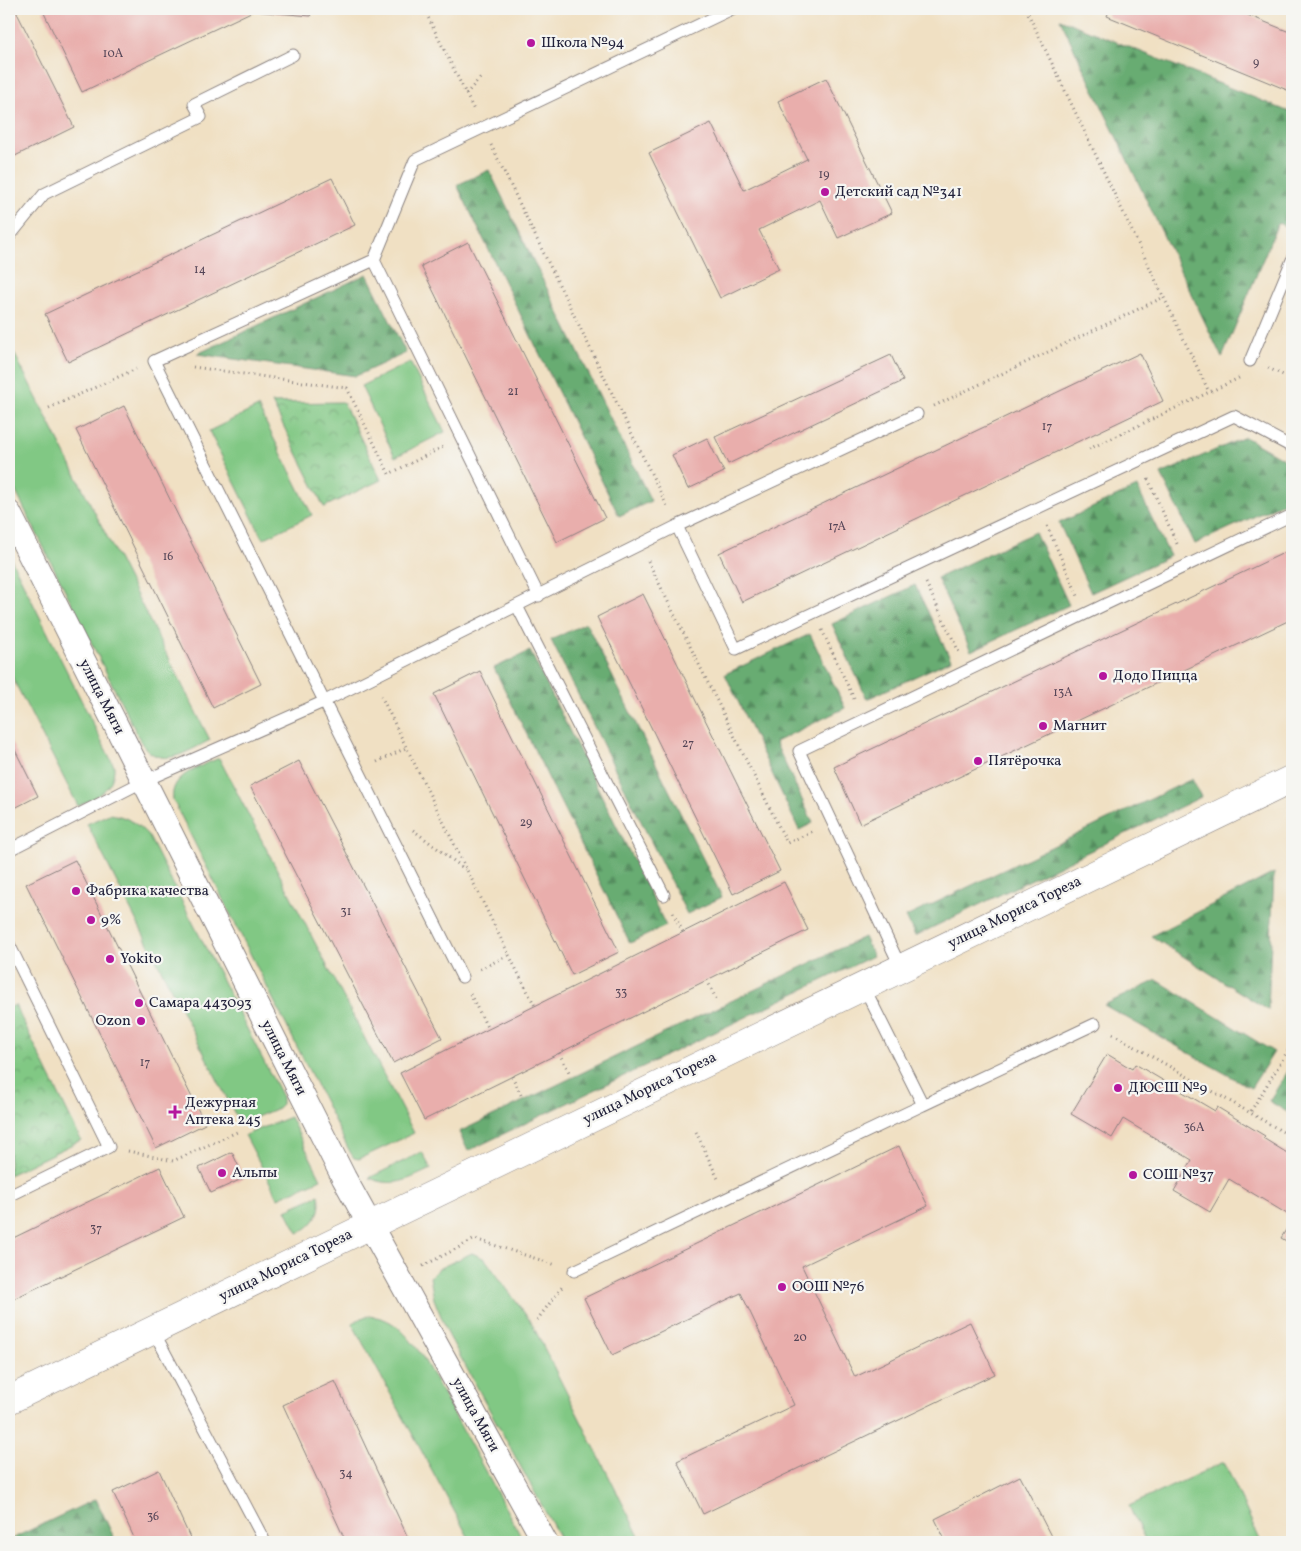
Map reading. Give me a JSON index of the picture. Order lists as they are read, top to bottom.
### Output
{
  "streets": {
    "main road": ["улица Мориса Тореза"],
    "street": ["улица Мяги"]
  },
  "crossings": [
    ["улица Мяги", "улица Мориса Тореза"]
  ],
  "places": {
    "other": [
      "Школа №94",
      "Детский сад №341",
      "Додо Пицца",
      "Магнит",
      "Пятёрочка",
      "Фабрика качества",
      "9%",
      "Yokito",
      "Самара 443093",
      "Ozon",
      "ДЮСШ №9",
      "Альпы",
      "СОШ №37",
      "ООШ №76"
    ],
    "health": ["Дежурная Аптека 245"]
  },
  "house_numbers": [
    "10А",
    "9",
    "19",
    "14",
    "21",
    "17",
    "17А",
    "16",
    "13А",
    "27",
    "29",
    "31",
    "33",
    "17",
    "36А",
    "37",
    "20",
    "34",
    "36"
  ]
}
